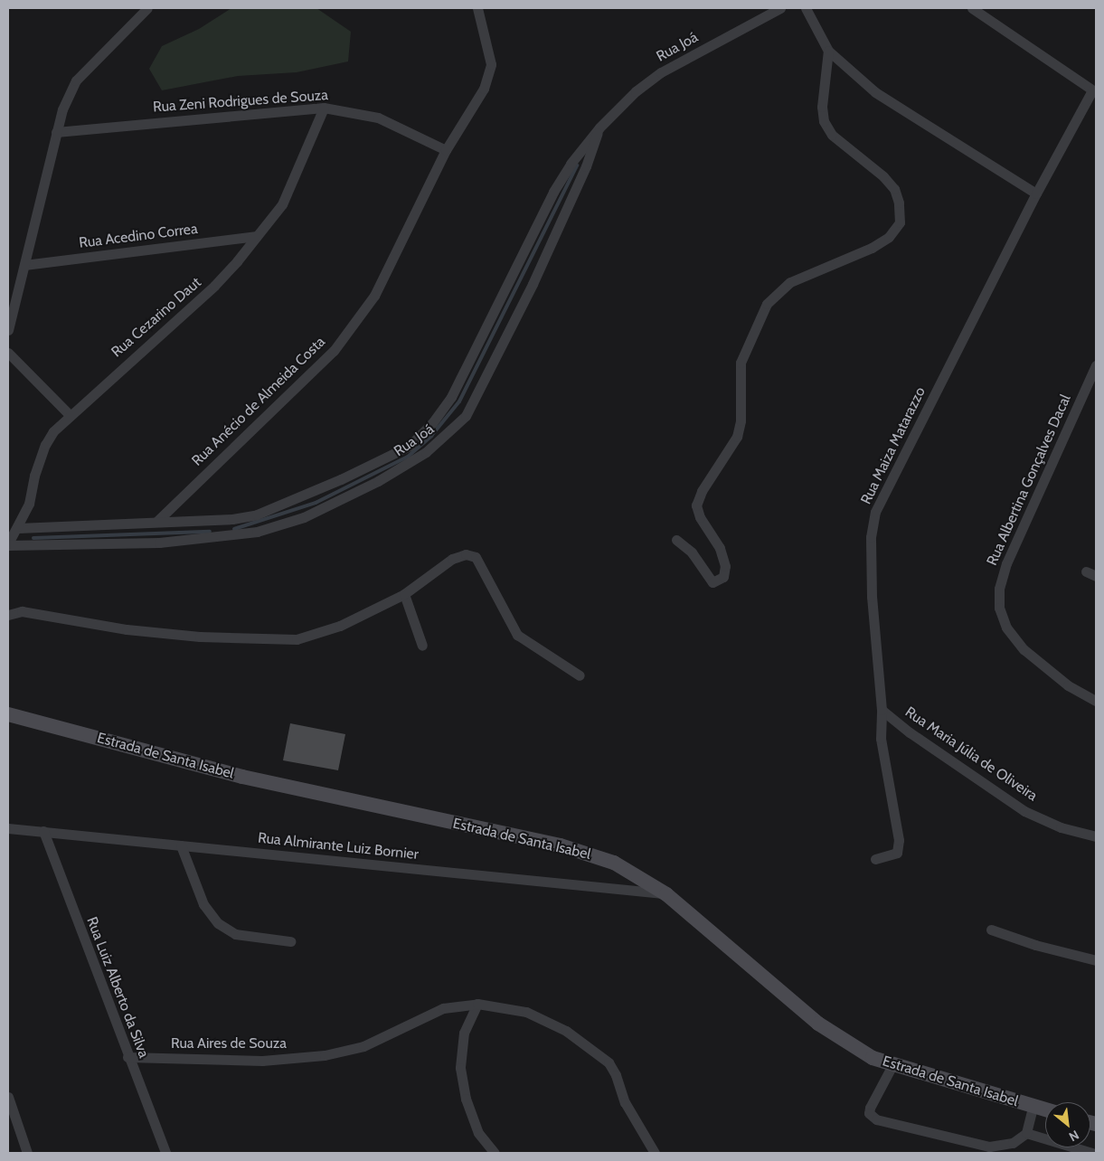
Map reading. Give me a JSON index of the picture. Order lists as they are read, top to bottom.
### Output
{
  "streets": {
    "main road": ["Estrada de Santa Isabel"],
    "street": [
      "Rua Joá",
      "Rua Zeni Rodrigues de Souza",
      "Rua Acedino Correa",
      "Rua Cezarino Daut",
      "Rua Anécio de Almeida Costa",
      "Rua Maiza Matarazzo",
      "Rua Albertina Gonçalves Dacal",
      "Rua Maria Júlia de Oliveira",
      "Rua Almirante Luiz Bornier",
      "Rua Luiz Alberto da Silva",
      "Rua Aires de Souza"
    ]
  },
  "crossings": [
    ["Rua Joá", "Rua Cezarino Daut"],
    ["Rua Joá", "Rua Anécio de Almeida Costa"],
    ["Rua Zeni Rodrigues de Souza", "Rua Cezarino Daut"],
    ["Rua Zeni Rodrigues de Souza", "Rua Anécio de Almeida Costa"],
    ["Rua Acedino Correa", "Rua Cezarino Daut"],
    ["Rua Maiza Matarazzo", "Rua Maria Júlia de Oliveira"],
    ["Estrada de Santa Isabel", "Rua Almirante Luiz Bornier"],
    ["Rua Almirante Luiz Bornier", "Rua Luiz Alberto da Silva"],
    ["Rua Luiz Alberto da Silva", "Rua Aires de Souza"]
  ],
  "north": "bottom right"
}
